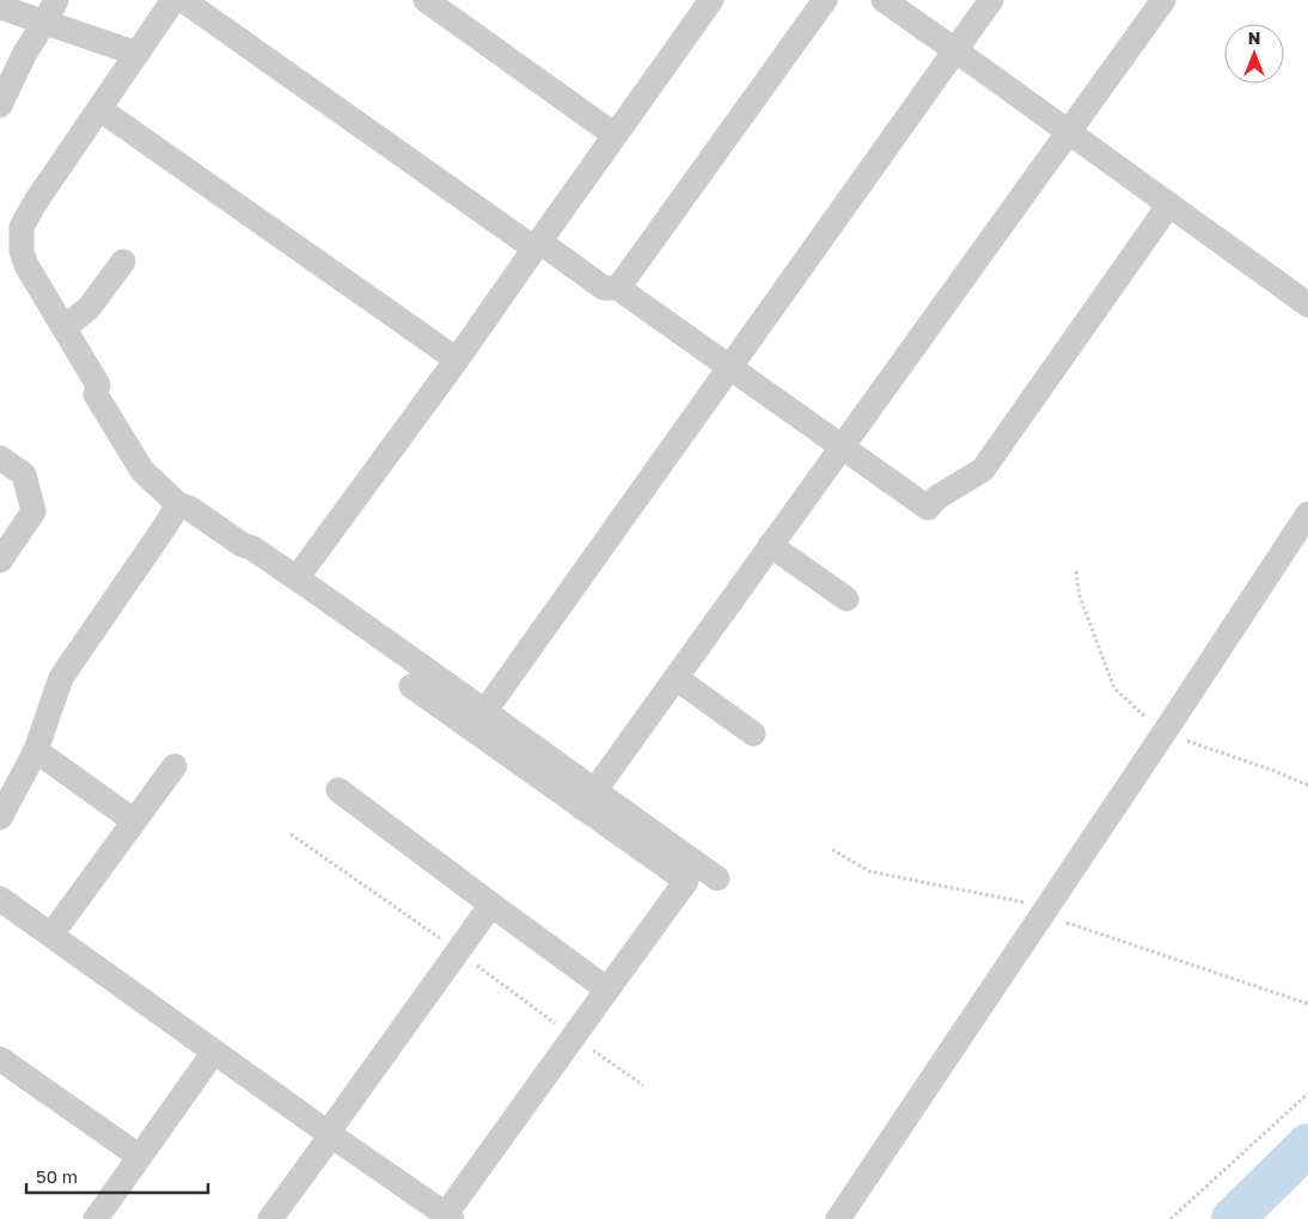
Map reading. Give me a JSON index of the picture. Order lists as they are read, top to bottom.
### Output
{
  "scale_bar": "50 m",
  "north": "top"
}
